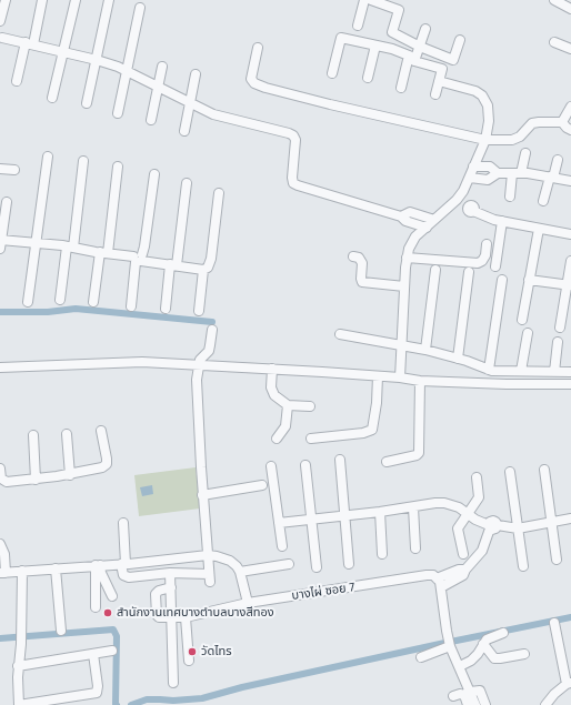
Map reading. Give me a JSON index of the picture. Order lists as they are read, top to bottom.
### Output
{
  "streets": {
    "street": ["บางไผ่ ซอย 7"]
  },
  "places": ["สำนักงานเทศบางตำบลบางสีทอง", "วัดไทร"]
}
